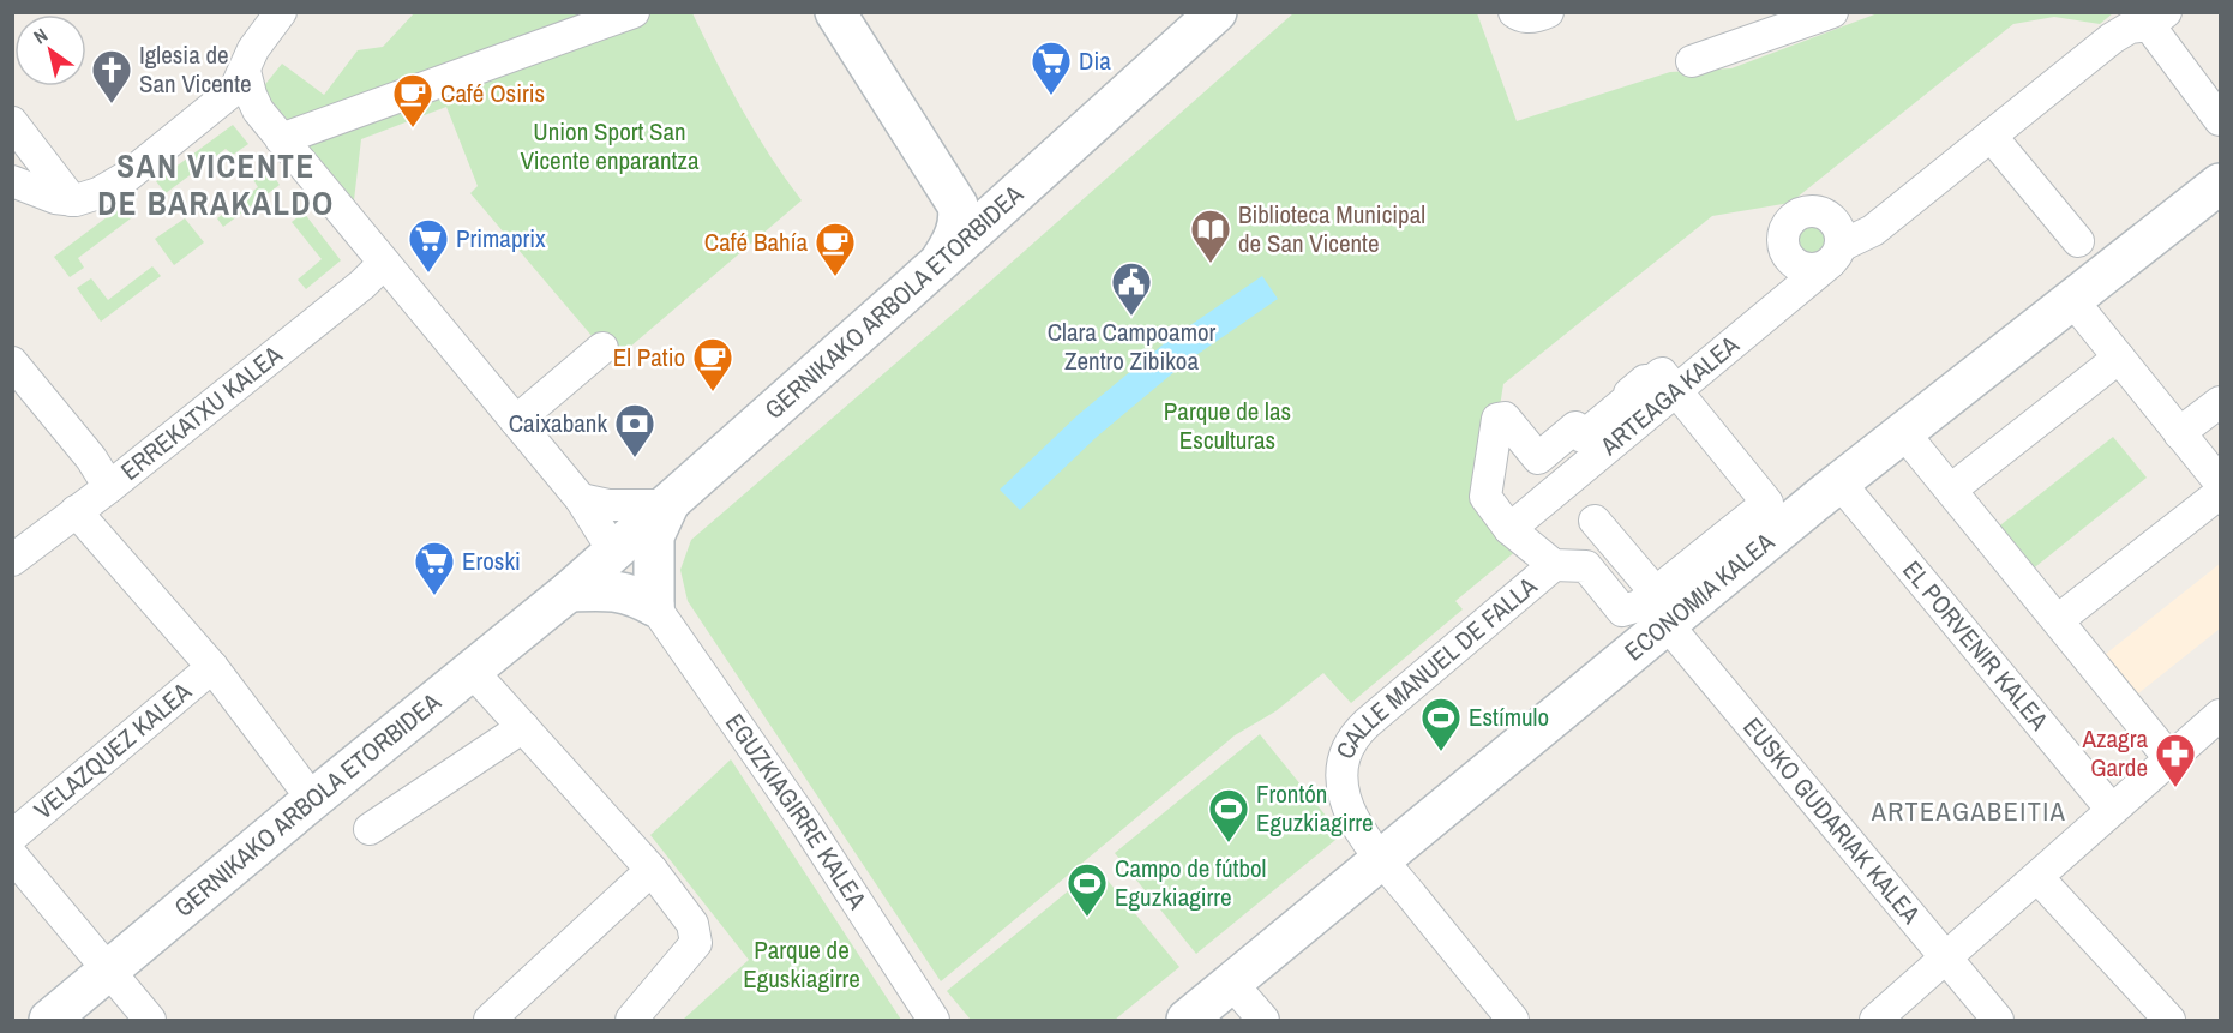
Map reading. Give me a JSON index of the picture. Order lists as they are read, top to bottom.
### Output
{
  "streets": {
    "street": [
      "GERNIKAKO ARBOLA ETORBIDEA",
      "ARTEAGA KALEA",
      "ERREKATXU KALEA",
      "ECONOMIA KALEA",
      "EL PORVENIR KALEA",
      "CALLE MANUEL DE FALLA",
      "VELAZQUEZ KALEA",
      "EGUZKIAGIRRE KALEA",
      "EUSKO GUDARIAK KALEA"
    ]
  },
  "crossings": [
    ["GERNIKAKO ARBOLA ETORBIDEA", "EGUZKIAGIRRE KALEA"],
    ["ERREKATXU KALEA", "VELAZQUEZ KALEA"],
    ["ERREKATXU KALEA", "EGUZKIAGIRRE KALEA"],
    ["ECONOMIA KALEA", "EL PORVENIR KALEA"],
    ["ECONOMIA KALEA", "CALLE MANUEL DE FALLA"],
    ["ECONOMIA KALEA", "EUSKO GUDARIAK KALEA"]
  ],
  "districts": ["SAN VICENTE DE BARAKALDO", "ARTEAGABEITIA"],
  "parks": ["Union Sport San Vicente enparantza", "Parque de las Esculturas", "Parque de Eguskiagirre"],
  "places": {
    "supermarket": ["Dia", "Primaprix", "Eroski"],
    "church": ["Iglesia de San Vicente"],
    "cafe": ["Café Osiris", "Café Bahía", "El Patio"],
    "library": ["Biblioteca Municipal de San Vicente"],
    "public building": ["Clara Campoamor Zentro Zibikoa"],
    "bank": ["Caixabank"],
    "sports": ["Estímulo", "Frontón Eguzkiagirre", "Campo de fútbol Eguzkiagirre"],
    "pharmacy": ["Azagra Garde"]
  },
  "north": "top left"
}
